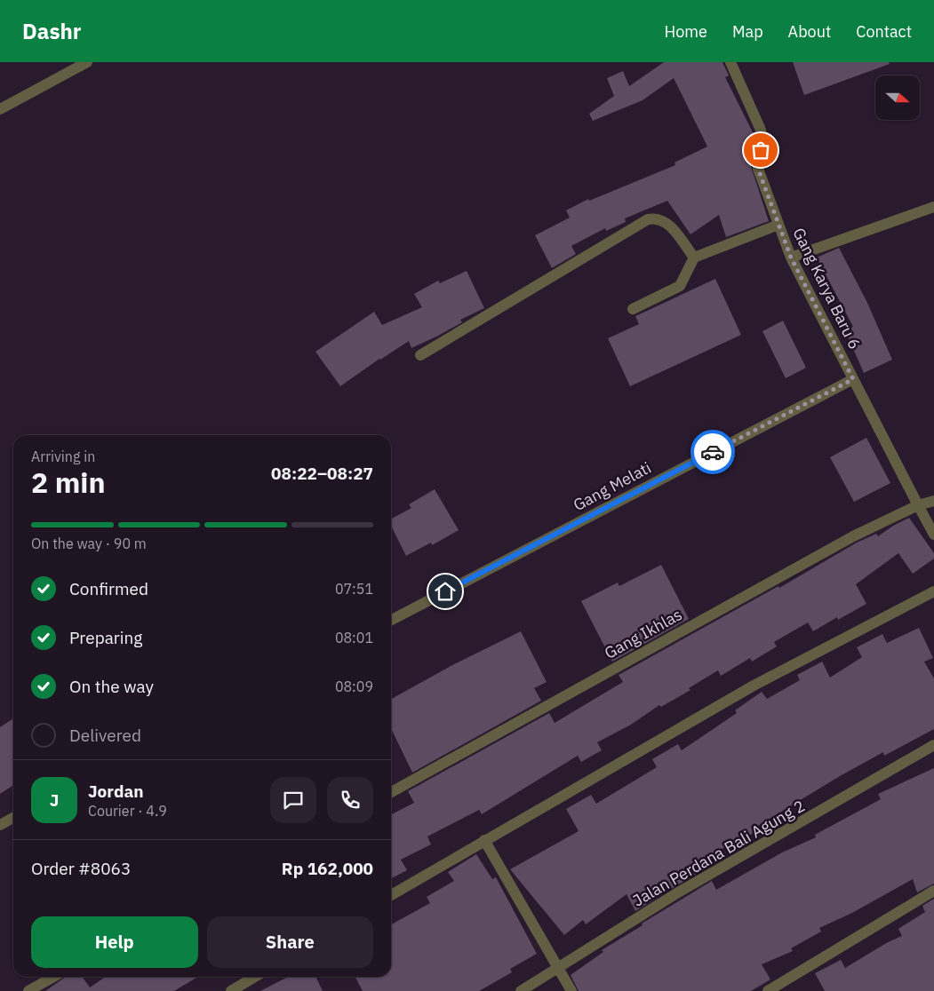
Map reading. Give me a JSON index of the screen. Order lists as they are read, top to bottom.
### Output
{
  "streets": {
    "street": [
      "Gang Karya Baru 6",
      "Gang Melati",
      "Gang Ikhlas",
      "Jalan Perdana Bali Agung 2"
    ]
  },
  "crossings": [
    ["Gang Karya Baru 6", "Gang Melati"],
    ["Gang Karya Baru 6", "Gang Ikhlas"]
  ],
  "north": "right",
  "page": {
    "header": "Dashr",
    "nav": [
      "Home",
      "Map",
      "About",
      "Contact"
    ],
    "heading": ["2 min", "Arriving in", "08:22–08:27"],
    "panel": [
      "Jordan",
      "Courier · 4.9",
      "Order #8063",
      "Rp 162,000"
    ],
    "bar": "On the way · 90 m",
    "list": [
      ["Confirmed", "07:51"],
      ["Preparing", "08:01"],
      ["On the way", "08:09"],
      "Delivered"
    ],
    "round": "J",
    "buttons": ["Help", "Share"]
  }
}
